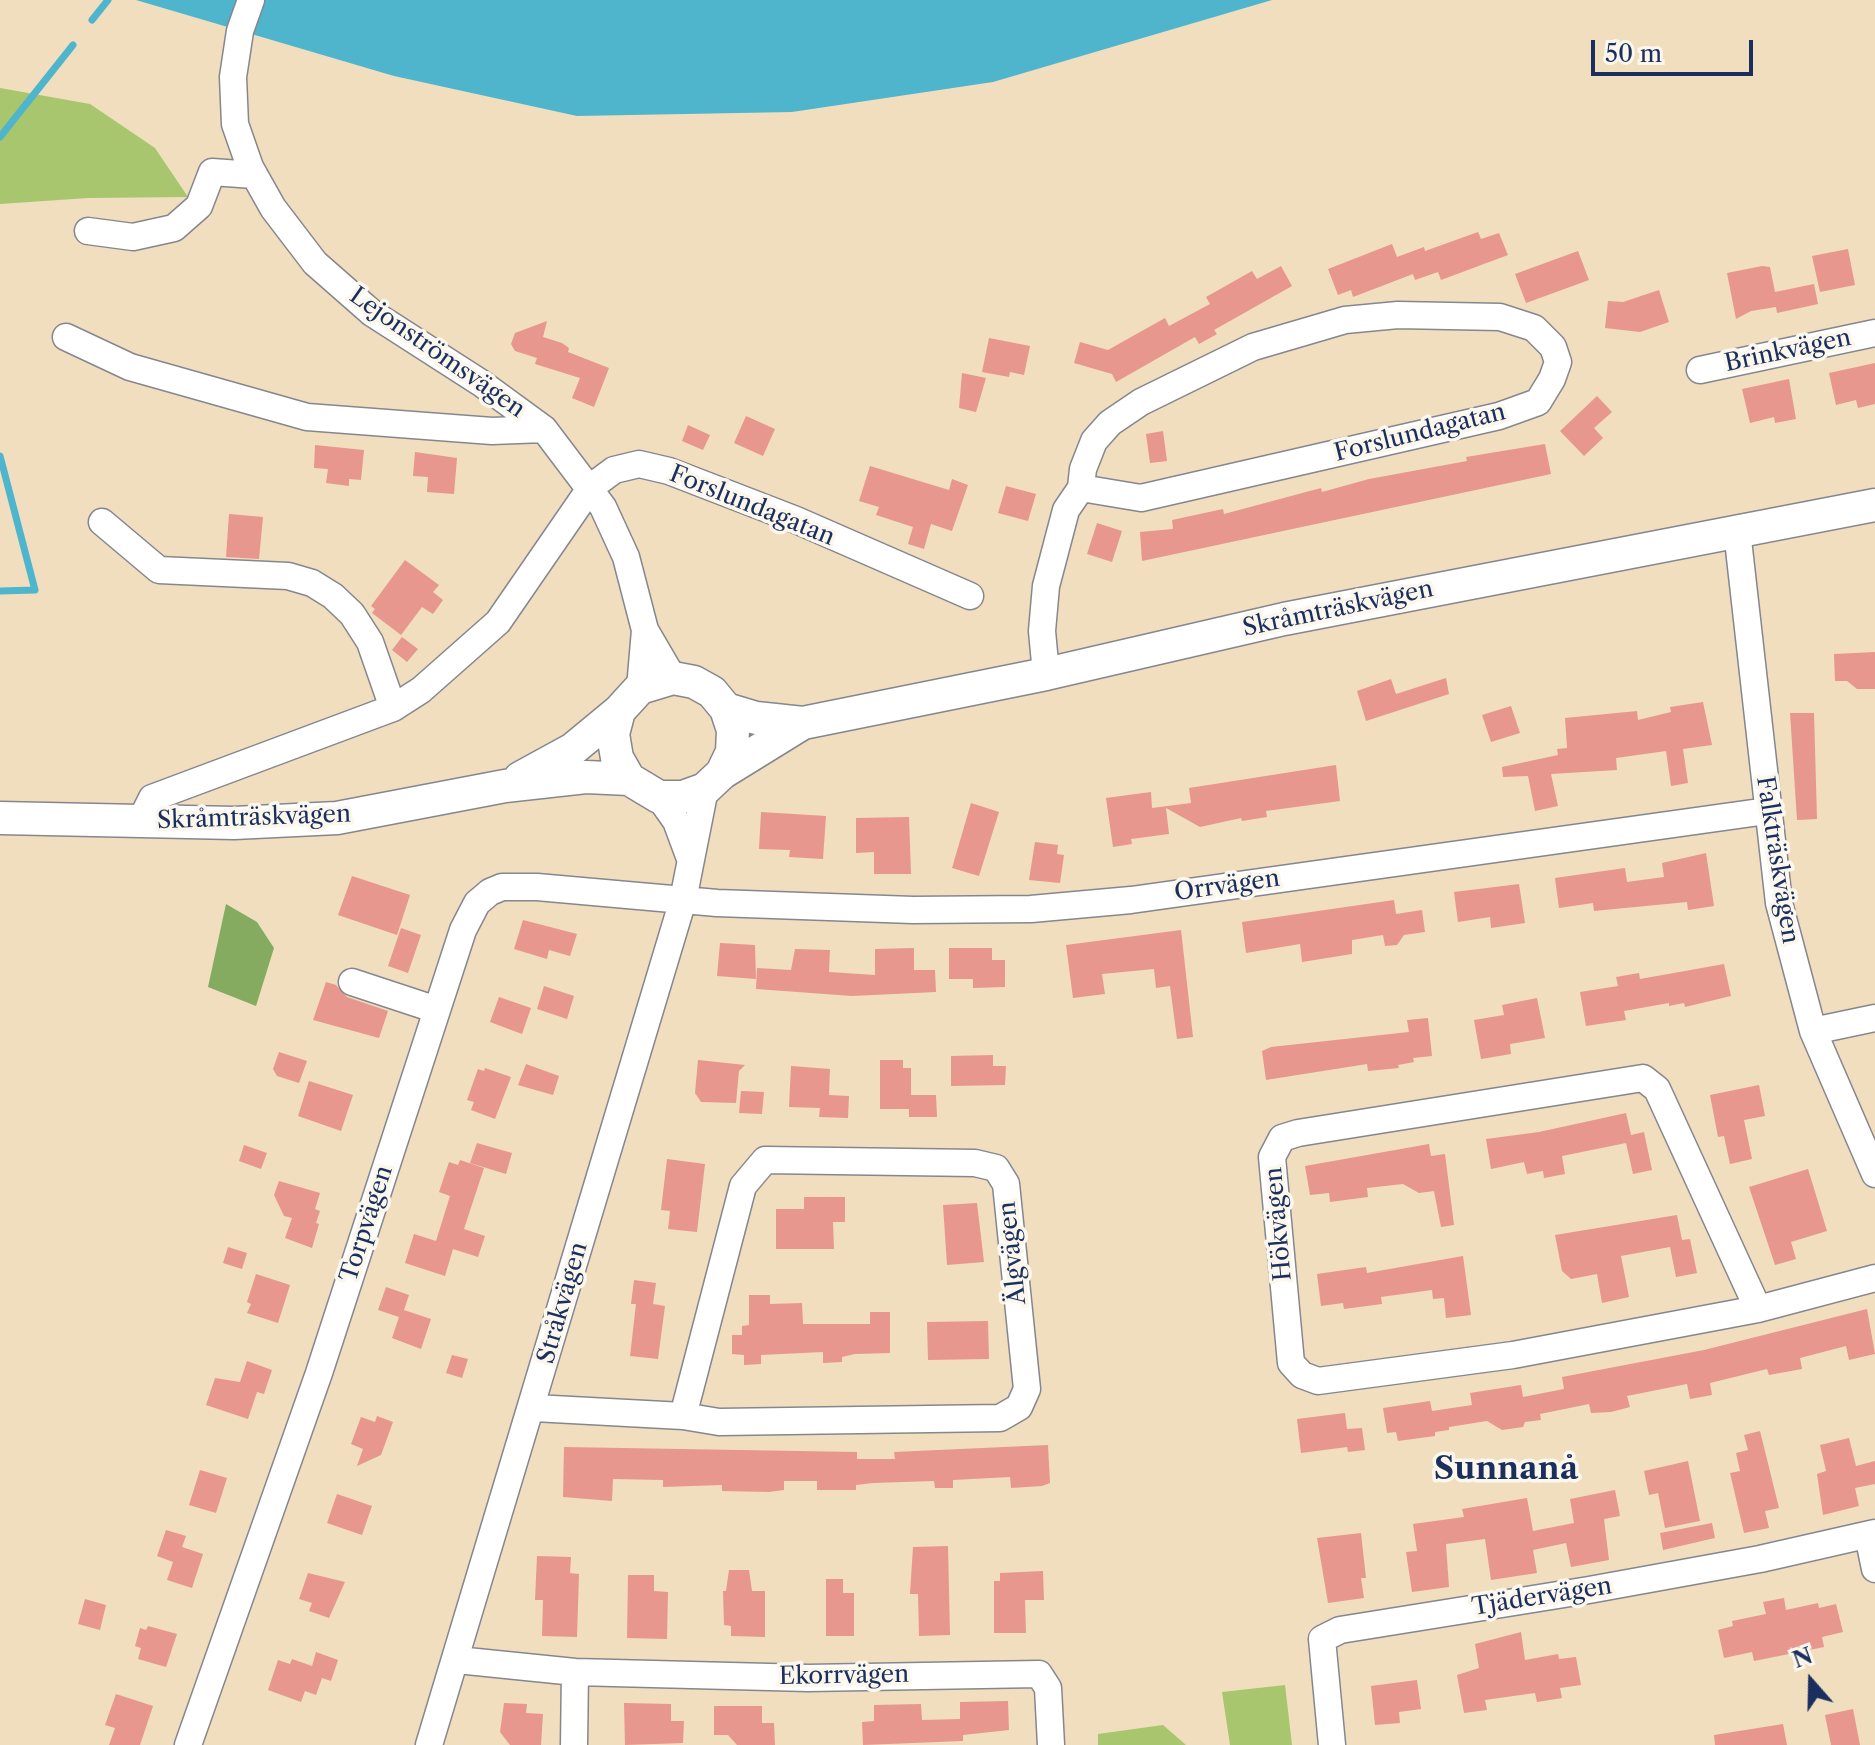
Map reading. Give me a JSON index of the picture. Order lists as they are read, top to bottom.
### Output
{
  "streets": {
    "main road": ["Skråmträskvägen"],
    "street": [
      "Brinkvägen",
      "Lejonströmsvägen",
      "Forslundagatan",
      "Falkträskvägen",
      "Orrvägen",
      "Torpvägen",
      "Hökvägen",
      "Älgvägen",
      "Stråkvägen",
      "Tjädervägen",
      "Ekorrvägen"
    ]
  },
  "crossings": [
    ["Lejonströmsvägen", "Forslundagatan"],
    ["Lejonströmsvägen", "Skråmträskvägen"],
    ["Lejonströmsvägen", "Stråkvägen"],
    ["Forslundagatan", "Skråmträskvägen"],
    ["Skråmträskvägen", "Falkträskvägen"],
    ["Skråmträskvägen", "Stråkvägen"],
    ["Falkträskvägen", "Orrvägen"],
    ["Orrvägen", "Torpvägen"],
    ["Orrvägen", "Stråkvägen"],
    ["Torpvägen", "Stråkvägen"],
    ["Älgvägen", "Stråkvägen"],
    ["Stråkvägen", "Ekorrvägen"]
  ],
  "districts": ["Sunnanå"],
  "scale_bar": "50 m",
  "north": "top"
}
